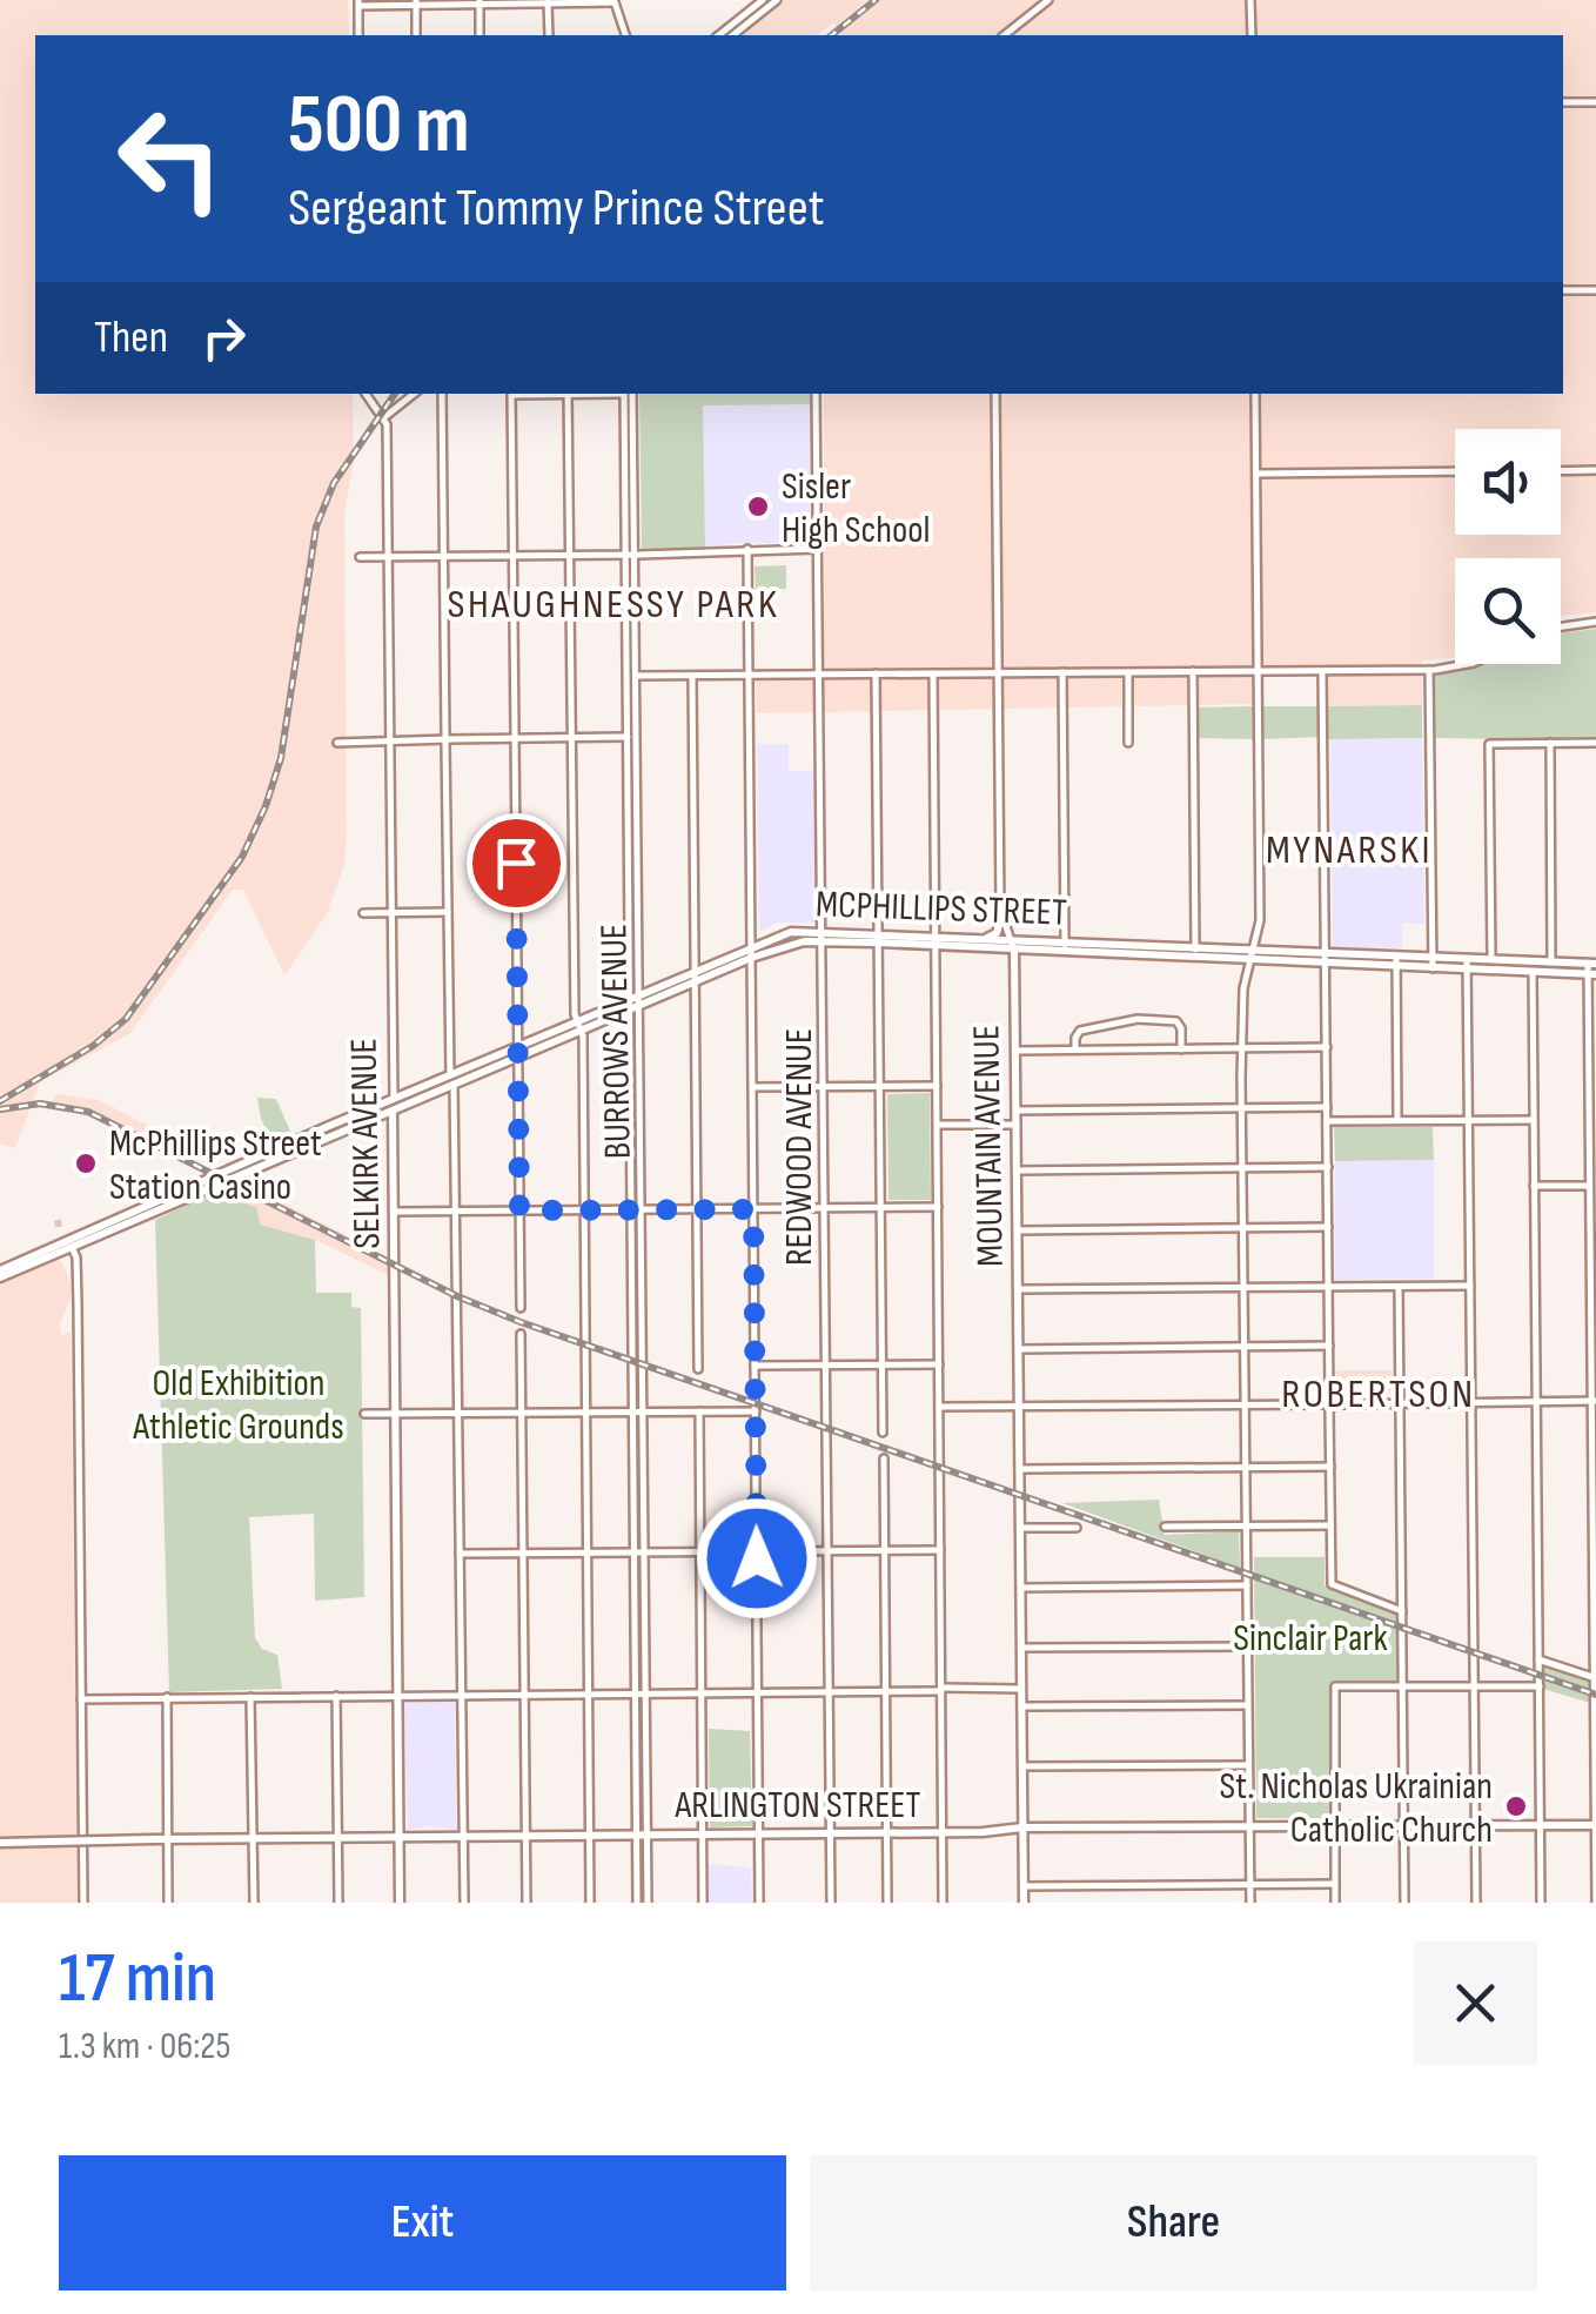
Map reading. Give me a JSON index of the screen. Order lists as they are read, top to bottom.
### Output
{
  "streets": {
    "main road": [
      "MCPHILLIPS STREET",
      "SELKIRK AVENUE",
      "MOUNTAIN AVENUE",
      "ARLINGTON STREET"
    ],
    "street": ["BURROWS AVENUE", "REDWOOD AVENUE"]
  },
  "crossings": [
    ["MCPHILLIPS STREET", "BURROWS AVENUE"],
    ["MCPHILLIPS STREET", "SELKIRK AVENUE"],
    ["MCPHILLIPS STREET", "MOUNTAIN AVENUE"],
    ["MCPHILLIPS STREET", "REDWOOD AVENUE"],
    ["BURROWS AVENUE", "ARLINGTON STREET"],
    ["SELKIRK AVENUE", "ARLINGTON STREET"],
    ["MOUNTAIN AVENUE", "ARLINGTON STREET"],
    ["REDWOOD AVENUE", "ARLINGTON STREET"]
  ],
  "districts": ["SHAUGHNESSY PARK", "MYNARSKI", "ROBERTSON"],
  "parks": ["Old Exhibition Athletic Grounds", "Sinclair Park"],
  "places": ["Sisler High School", "McPhillips Street Station Casino", "St. Nicholas Ukrainian Catholic Church"],
  "page": {
    "turn": ["500 m", "Sergeant Tommy Prince Street"],
    "then": "Then",
    "heading": ["17 min", "1.3 km · 06:25"],
    "buttons": ["Exit", "Share"]
  }
}
